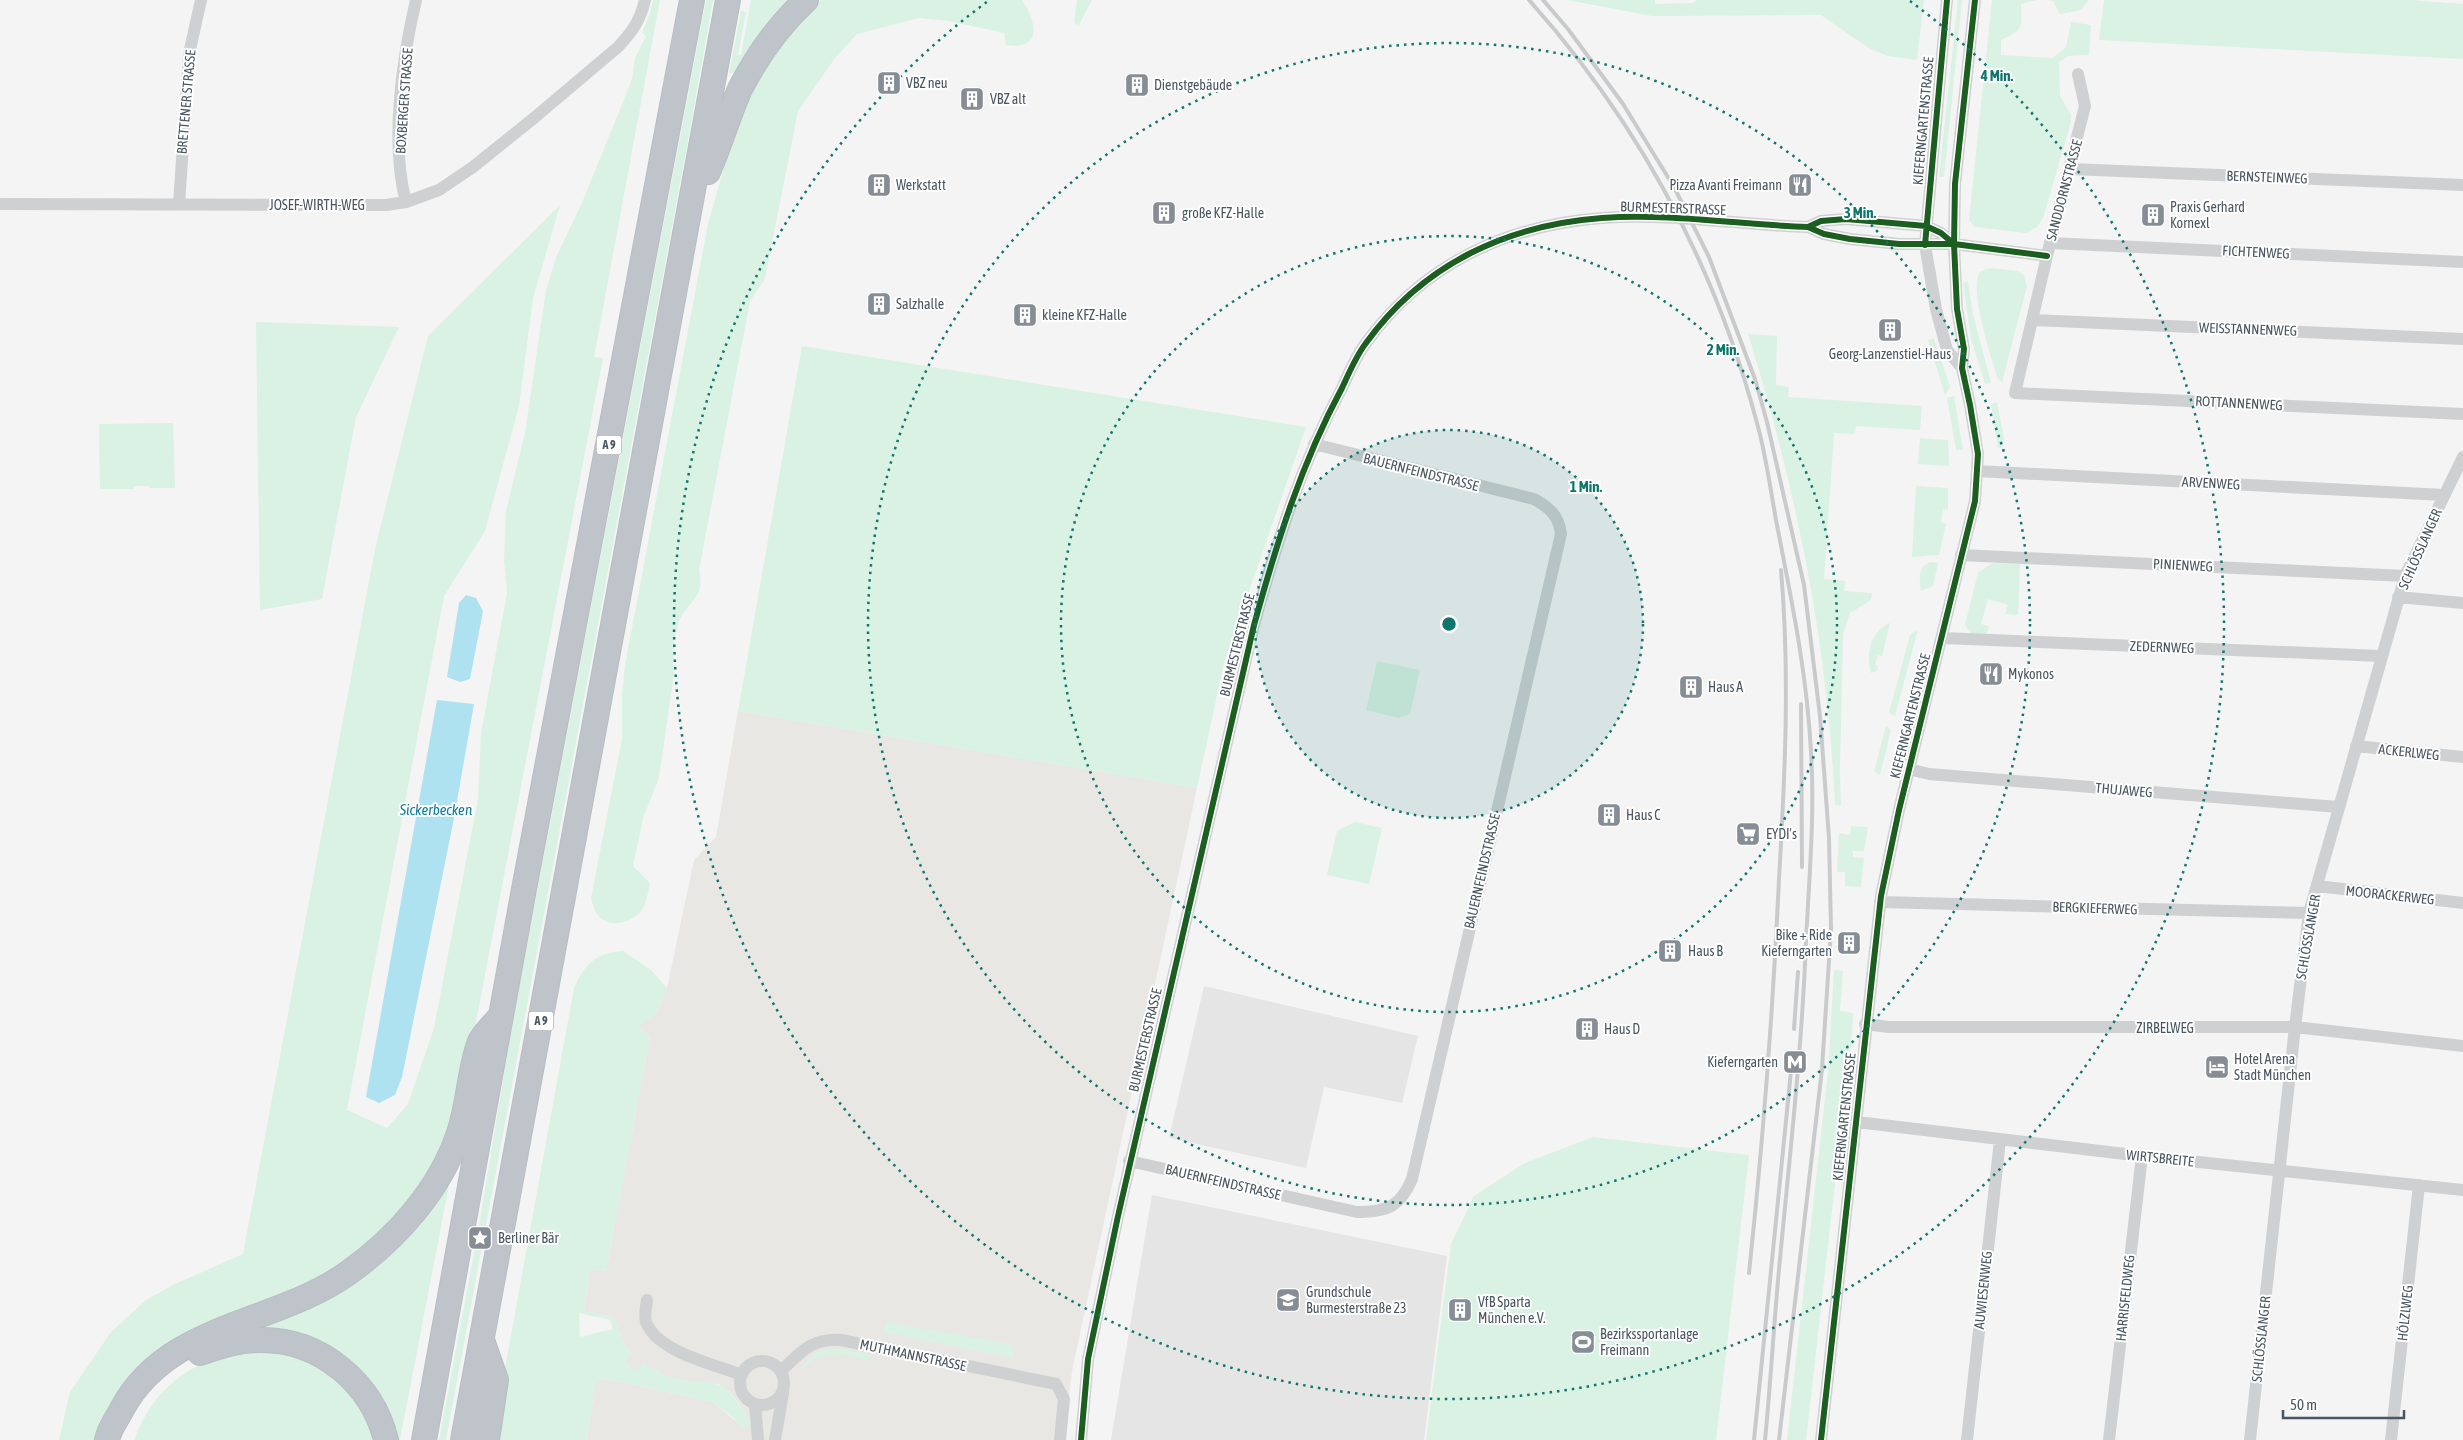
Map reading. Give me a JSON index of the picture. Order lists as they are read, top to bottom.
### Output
{
  "streets": {
    "highway": ["A 9"],
    "street": [
      "BOXBERGER STRASSE",
      "BRETTENER STRASSE",
      "KIEFERNGARTENSTRASSE",
      "BERNSTEINWEG",
      "SANDDORNSTRASSE",
      "JOSEF-WIRTH-WEG",
      "BURMESTERSTRASSE",
      "FICHTENWEG",
      "WEISSTANNENWEG",
      "ROTTANNENWEG",
      "BAUERNFEINDSTRASSE",
      "ARVENWEG",
      "SCHLÖSSLANGER",
      "PINIENWEG",
      "ZEDERNWEG",
      "ACKERLWEG",
      "THUJAWEG",
      "MOORACKERWEG",
      "BERGKIEFERWEG",
      "ZIRBELWEG",
      "WIRTSBREITE",
      "AUWIESENWEG",
      "HARRISFELDWEG",
      "HÖLZLWEG",
      "MUTHMANNSTRASSE"
    ]
  },
  "crossings": [
    ["BOXBERGER STRASSE", "JOSEF-WIRTH-WEG"],
    ["BRETTENER STRASSE", "JOSEF-WIRTH-WEG"],
    ["KIEFERNGARTENSTRASSE", "BURMESTERSTRASSE"],
    ["KIEFERNGARTENSTRASSE", "ARVENWEG"],
    ["KIEFERNGARTENSTRASSE", "PINIENWEG"],
    ["KIEFERNGARTENSTRASSE", "ZEDERNWEG"],
    ["KIEFERNGARTENSTRASSE", "THUJAWEG"],
    ["KIEFERNGARTENSTRASSE", "BERGKIEFERWEG"],
    ["KIEFERNGARTENSTRASSE", "ZIRBELWEG"],
    ["KIEFERNGARTENSTRASSE", "WIRTSBREITE"],
    ["BERNSTEINWEG", "SANDDORNSTRASSE"],
    ["SANDDORNSTRASSE", "BURMESTERSTRASSE"],
    ["SANDDORNSTRASSE", "FICHTENWEG"],
    ["SANDDORNSTRASSE", "WEISSTANNENWEG"],
    ["SANDDORNSTRASSE", "ROTTANNENWEG"],
    ["BURMESTERSTRASSE", "BAUERNFEINDSTRASSE"],
    ["ARVENWEG", "SCHLÖSSLANGER"],
    ["SCHLÖSSLANGER", "PINIENWEG"],
    ["SCHLÖSSLANGER", "ZEDERNWEG"],
    ["SCHLÖSSLANGER", "ACKERLWEG"],
    ["SCHLÖSSLANGER", "THUJAWEG"],
    ["SCHLÖSSLANGER", "MOORACKERWEG"],
    ["SCHLÖSSLANGER", "BERGKIEFERWEG"],
    ["SCHLÖSSLANGER", "ZIRBELWEG"],
    ["SCHLÖSSLANGER", "WIRTSBREITE"],
    ["WIRTSBREITE", "AUWIESENWEG"],
    ["WIRTSBREITE", "HARRISFELDWEG"],
    ["WIRTSBREITE", "HÖLZLWEG"]
  ],
  "water": ["Sickerbecken"],
  "places": {
    "building": [
      "VBZ neu",
      "Dienstgebäude",
      "VBZ alt",
      "Werkstatt",
      "große KFZ-Halle",
      "Praxis Gerhard Kornexl",
      "Salzhalle",
      "kleine KFZ-Halle",
      "Georg-Lanzenstiel-Haus",
      "Haus A",
      "Haus C",
      "Bike + Ride Kieferngarten",
      "Haus B",
      "Haus D",
      "VfB Sparta München e.V."
    ],
    "restaurant": ["Pizza Avanti Freimann", "Mykonos"],
    "supermarket": ["EYDI's"],
    "metro station": ["Kieferngarten"],
    "hotel": ["Hotel Arena Stadt München"],
    "place": ["Berliner Bär"],
    "school or university": ["Grundschule Burmesterstraße 23"],
    "sports": ["Bezirkssportanlage Freimann"]
  },
  "scale_bar": "50 m",
  "rings": [
    "4 Min.",
    "3 Min.",
    "2 Min.",
    "1 Min."
  ]
}
